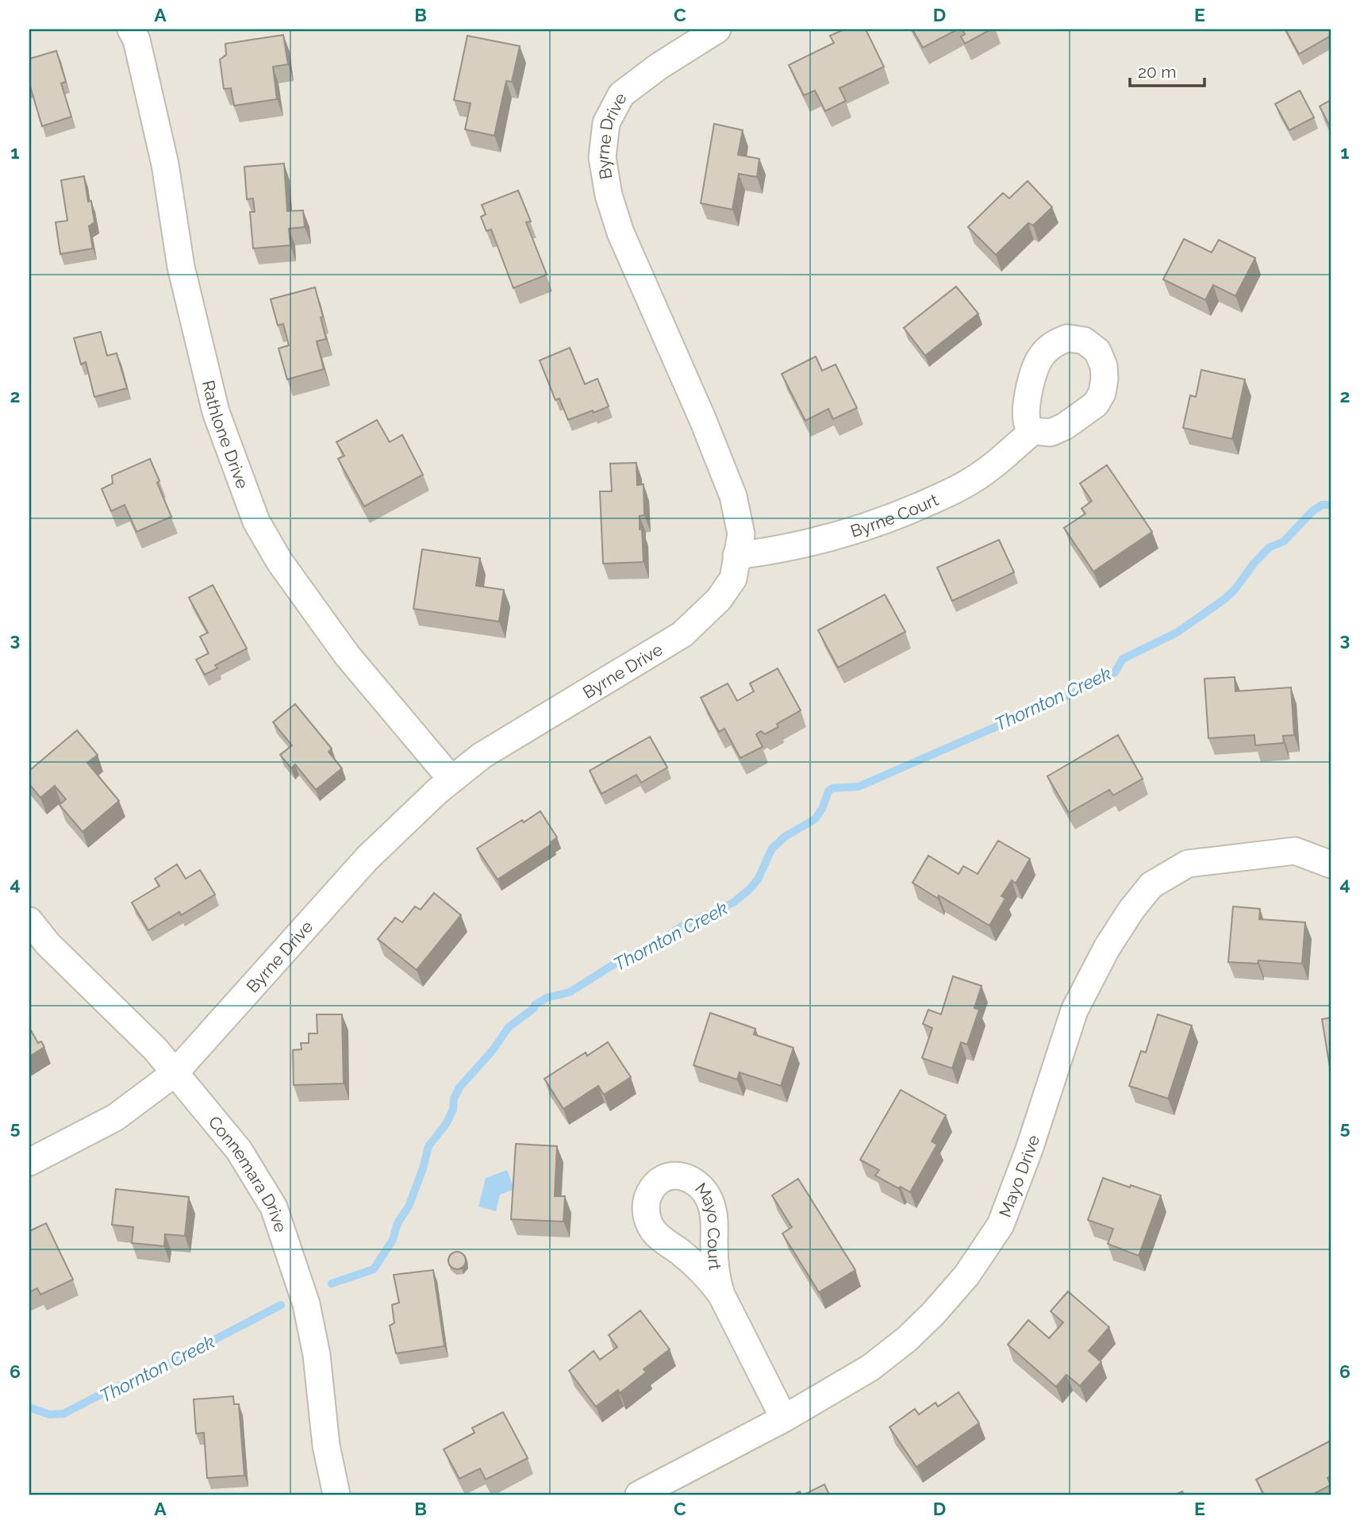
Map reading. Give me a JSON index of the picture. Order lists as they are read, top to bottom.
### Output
{
  "streets": {
    "street": [
      "Byrne Drive",
      "Rathlone Drive",
      "Byrne Court",
      "Connemara Drive",
      "Mayo Drive",
      "Mayo Court"
    ]
  },
  "crossings": [
    ["Byrne Drive", "Rathlone Drive"],
    ["Byrne Drive", "Byrne Court"],
    ["Byrne Drive", "Connemara Drive"],
    ["Mayo Drive", "Mayo Court"]
  ],
  "water": ["Thornton Creek"],
  "scale_bar": "20 m",
  "grid": {
    "columns": [
      "A",
      "B",
      "C",
      "D",
      "E"
    ],
    "rows": [
      "1",
      "2",
      "3",
      "4",
      "5",
      "6"
    ]
  }
}
